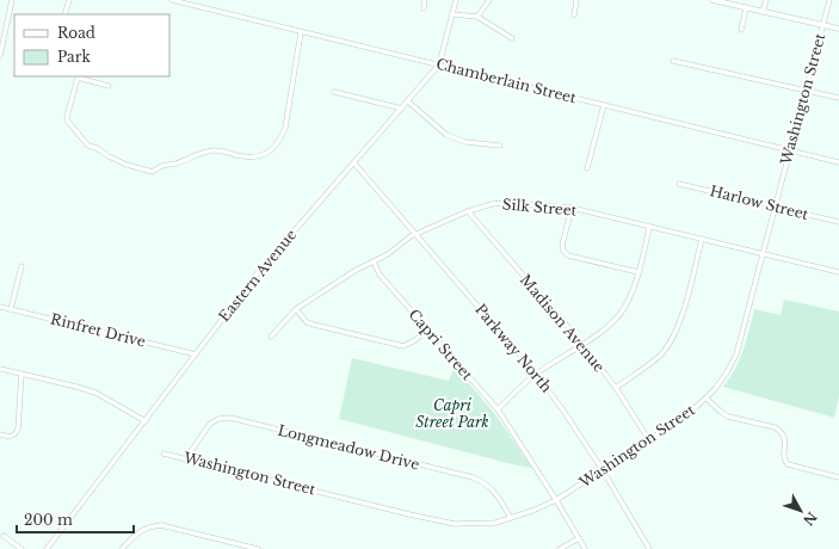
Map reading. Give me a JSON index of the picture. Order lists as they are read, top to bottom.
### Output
{
  "streets": {
    "street": [
      "Chamberlain Street",
      "Washington Street",
      "Harlow Street",
      "Silk Street",
      "Eastern Avenue",
      "Madison Avenue",
      "Rinfret Drive",
      "Capri Street",
      "Parkway North",
      "Longmeadow Drive"
    ]
  },
  "crossings": [
    ["Chamberlain Street", "Washington Street"],
    ["Chamberlain Street", "Eastern Avenue"],
    ["Washington Street", "Harlow Street"],
    ["Washington Street", "Silk Street"],
    ["Washington Street", "Madison Avenue"],
    ["Washington Street", "Capri Street"],
    ["Washington Street", "Parkway North"],
    ["Washington Street", "Longmeadow Drive"],
    ["Silk Street", "Madison Avenue"],
    ["Silk Street", "Capri Street"],
    ["Silk Street", "Parkway North"],
    ["Eastern Avenue", "Rinfret Drive"],
    ["Eastern Avenue", "Parkway North"]
  ],
  "parks": ["Capri Street Park"],
  "legend": ["Road", "Park"],
  "scale_bar": "200 m",
  "north": "bottom right"
}
